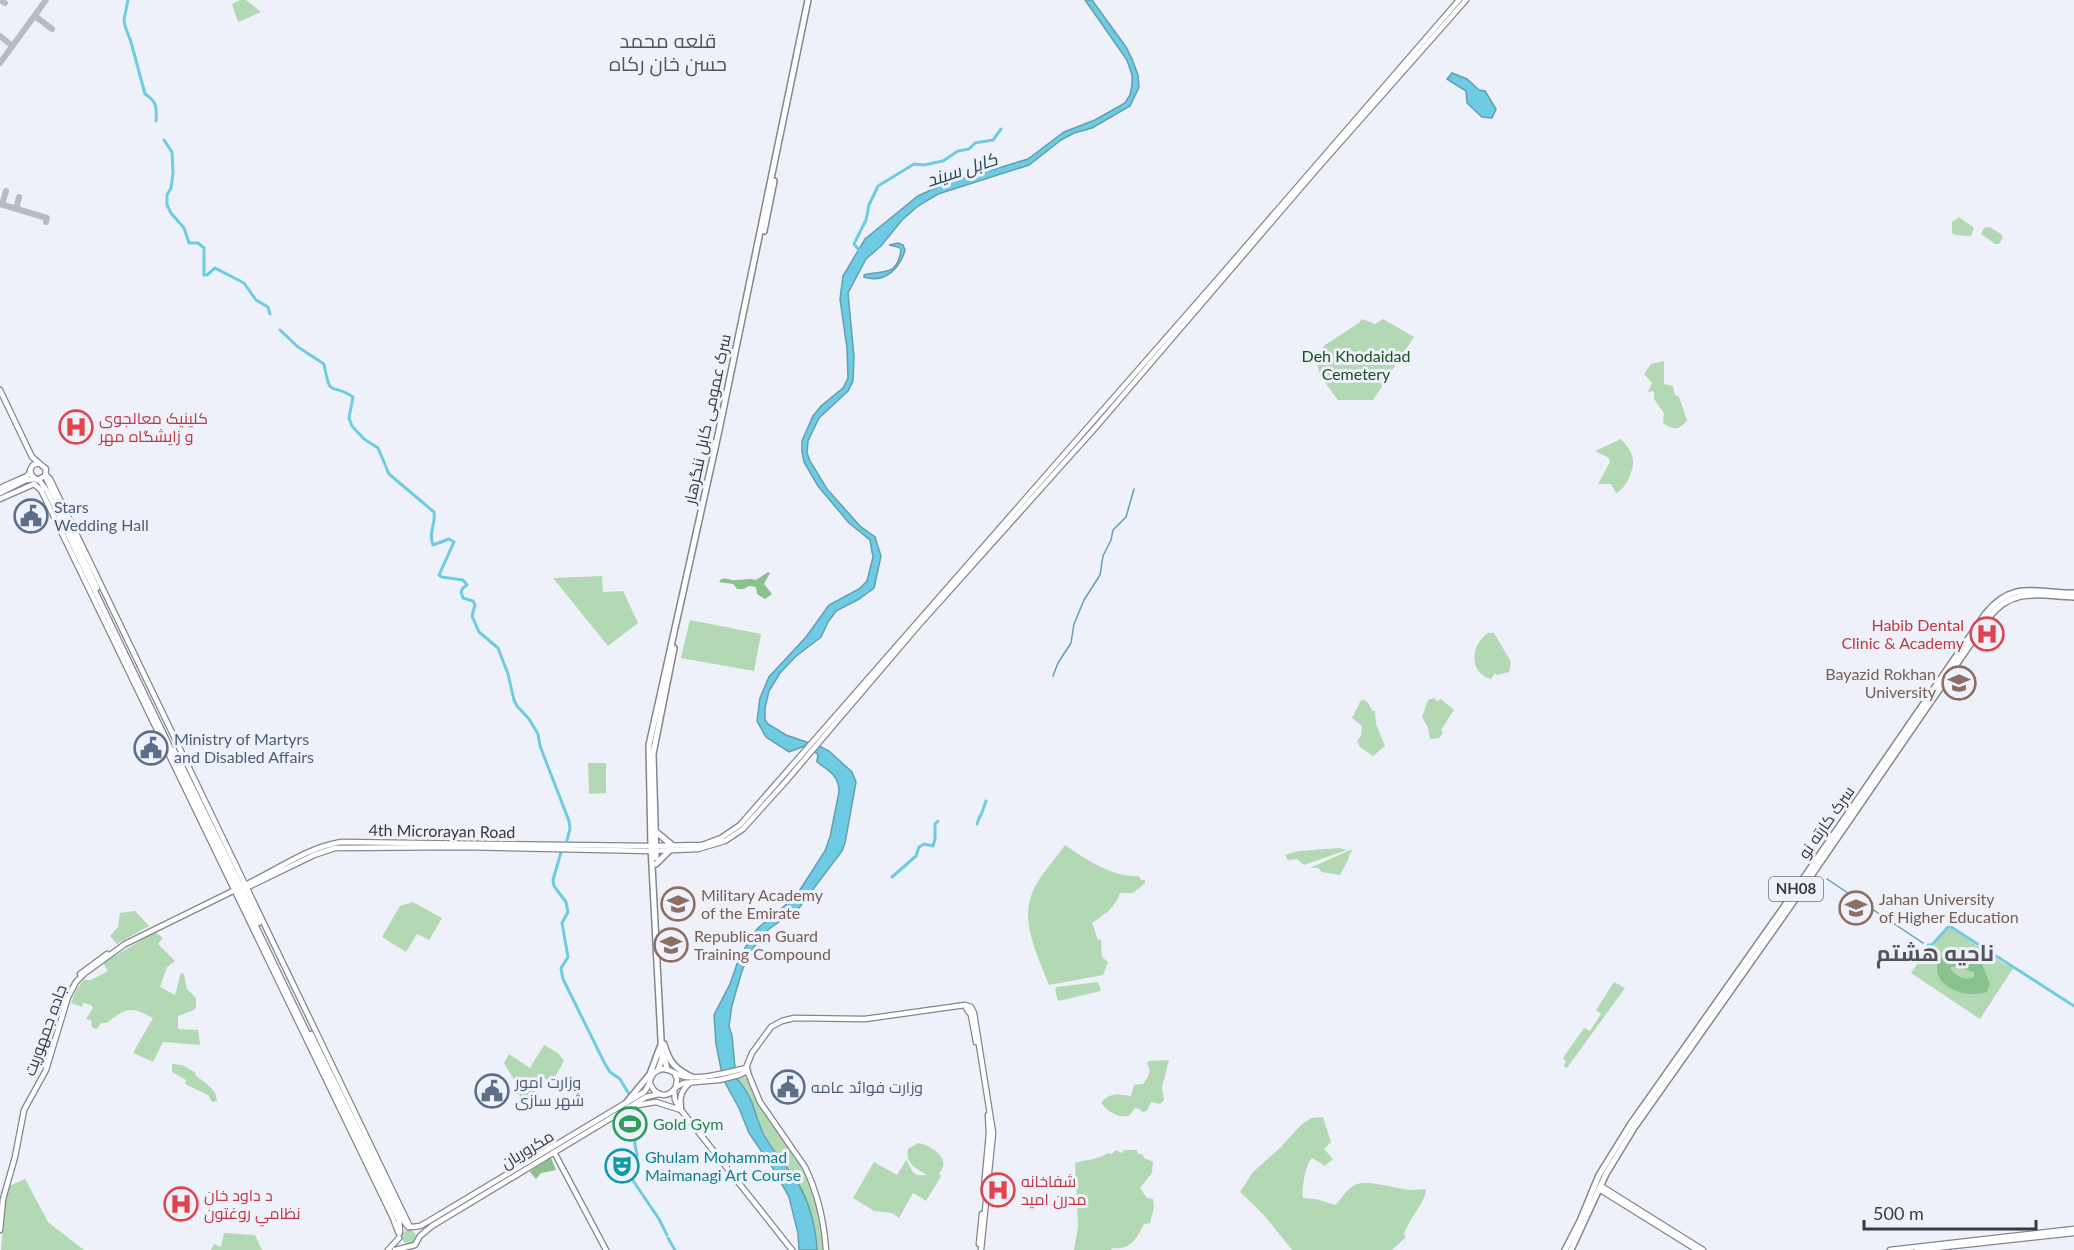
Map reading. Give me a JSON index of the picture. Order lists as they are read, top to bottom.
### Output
{
  "streets": {
    "highway": ["سرک عمومی کابل ننگرهار", "سرک کارته نو", "NH08"],
    "main road": ["4th Microrayan Road", "جاده جمهوریت", "مکروریان"]
  },
  "crossings": [
    ["سرک عمومی کابل ننگرهار", "4th Microrayan Road"],
    ["4th Microrayan Road", "جاده جمهوریت"]
  ],
  "districts": ["قلعه محمد حسن خان رکاه", "ناحیه هشتم"],
  "water": ["کابل سيند"],
  "parks": ["Deh Khodaidad Cemetery"],
  "places": {
    "hospital": [
      "کلینیک معالجوی و زایشگاه مهر",
      "Habib Dental Clinic & Academy",
      "شفاخانه مدرن امید",
      "د داود خان نظامي روغتون"
    ],
    "public building": [
      "Stars Wedding Hall",
      "Ministry of Martyrs and Disabled Affairs",
      "وزارت فوائد عامه",
      "وزارت امور شهر سازی"
    ],
    "school or university": [
      "Bayazid Rokhan University",
      "Military Academy of the Emirate",
      "Jahan University of Higher Education",
      "Republican Guard Training Compound"
    ],
    "sports": ["Gold Gym"],
    "theatre": ["Ghulam Mohammad Maimanagi Art Course"]
  },
  "scale_bar": "500 m"
}
